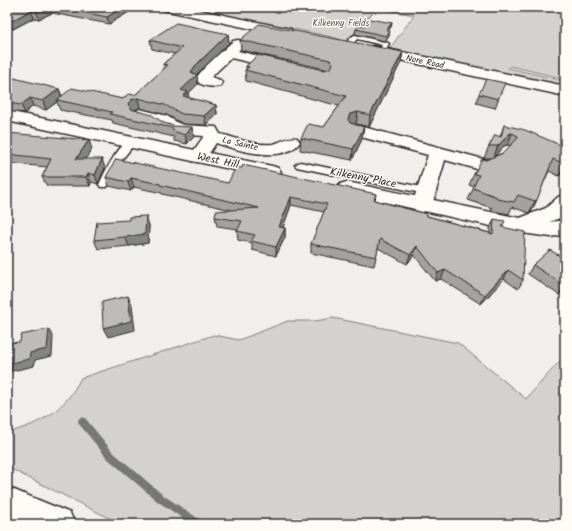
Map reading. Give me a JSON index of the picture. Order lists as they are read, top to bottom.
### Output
{
  "streets": {
    "street": ["Nore Road", "La Sainte", "West Hill"],
    "lane": ["Kilkenny Place"]
  },
  "crossings": [
    ["La Sainte", "West Hill"],
    ["West Hill", "Kilkenny Place"]
  ],
  "parks": ["Kilkenny Fields"]
}
